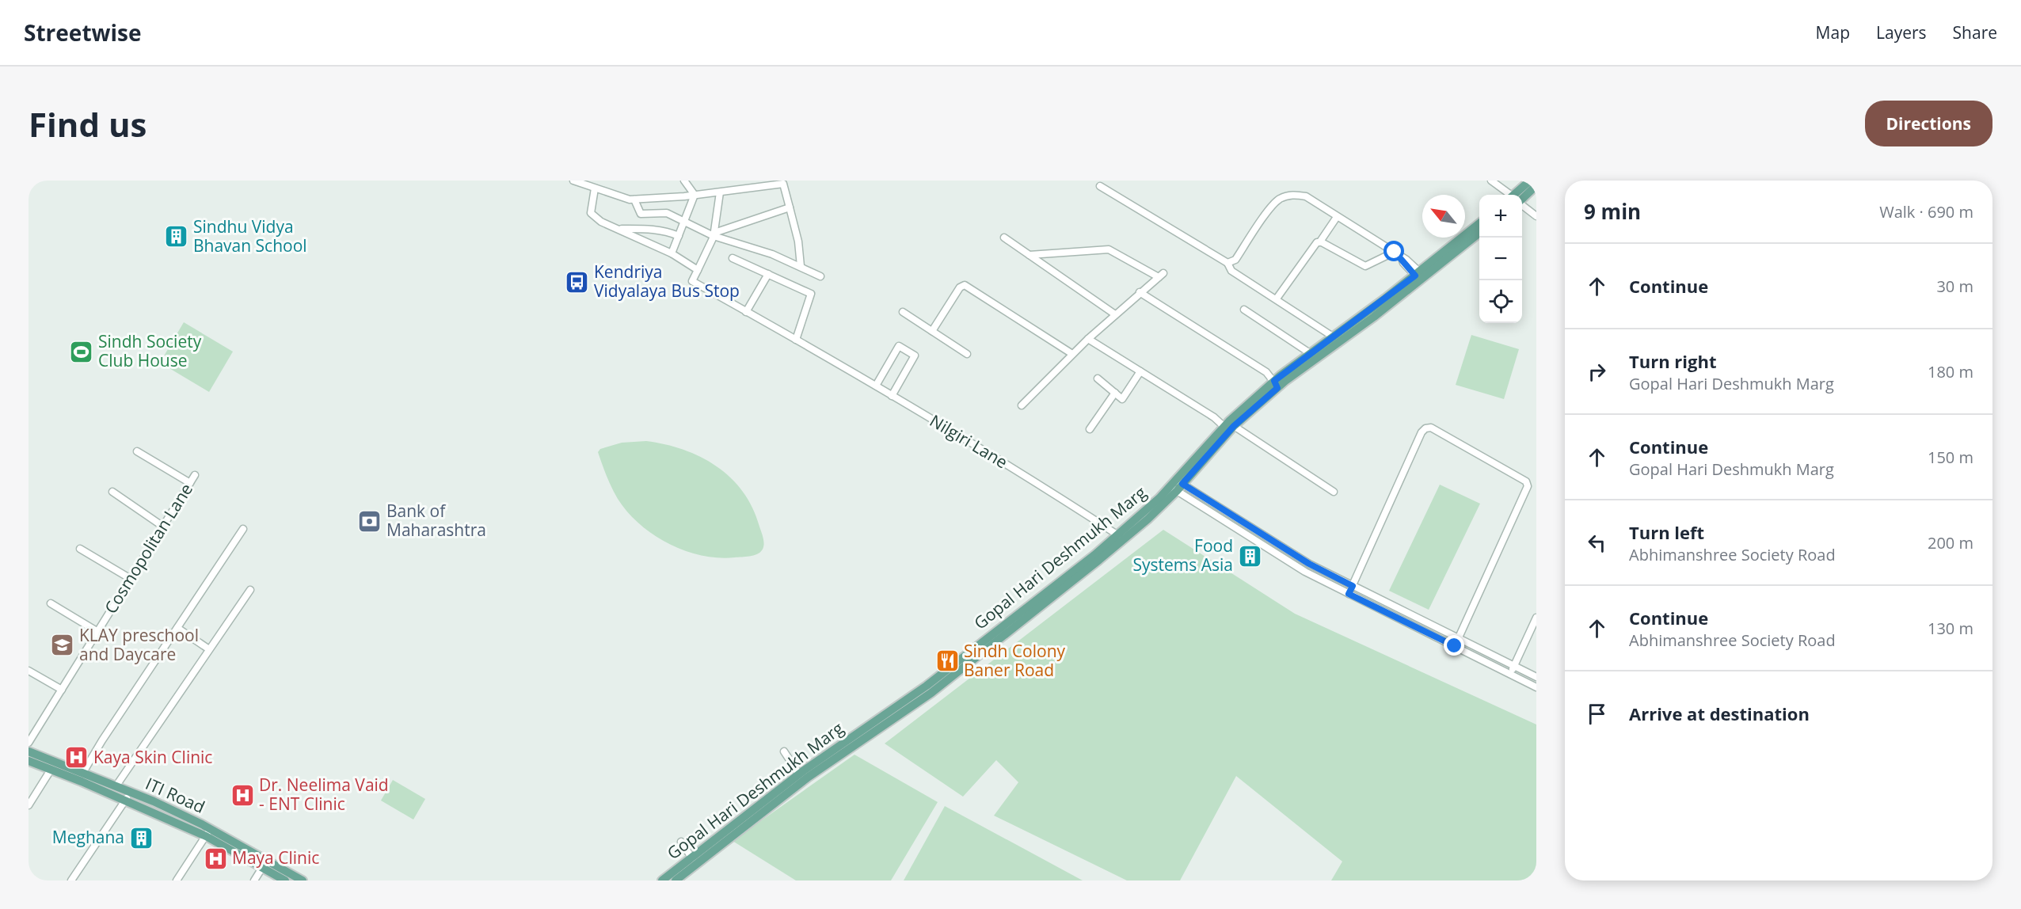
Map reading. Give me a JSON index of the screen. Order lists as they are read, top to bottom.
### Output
{
  "streets": {
    "main road": ["Gopal Hari Deshmukh Marg", "ITI Road"],
    "street": ["Nilgiri Lane", "Cosmopolitan Lane"]
  },
  "crossings": [
    ["Nilgiri Lane", "Gopal Hari Deshmukh Marg"]
  ],
  "places": {
    "building": ["Sindhu Vidya Bhavan School", "Food Systems Asia", "Meghana"],
    "bus stop": ["Kendriya Vidyalaya Bus Stop"],
    "sports": ["Sindh Society Club House"],
    "bank": ["Bank of Maharashtra"],
    "school or university": ["KLAY preschool and Daycare"],
    "restaurant": ["Sindh Colony Baner Road"],
    "hospital": ["Kaya Skin Clinic", "Dr. Neelima Vaid - ENT Clinic", "Maya Clinic"]
  },
  "north": "top left",
  "page": {
    "header": "Streetwise",
    "nav": ["Map", "Layers", "Share"],
    "buttons": "Directions",
    "title": "Find us",
    "heading": ["9 min", "Walk · 690 m"],
    "map_buttons": ["+", "−"],
    "list": [
      ["Continue", "30 m"],
      ["Turn right", "Gopal Hari Deshmukh Marg", "180 m"],
      ["Continue", "Gopal Hari Deshmukh Marg", "150 m"],
      ["Turn left", "Abhimanshree Society Road", "200 m"],
      ["Continue", "Abhimanshree Society Road", "130 m"],
      "Arrive at destination"
    ]
  }
}
